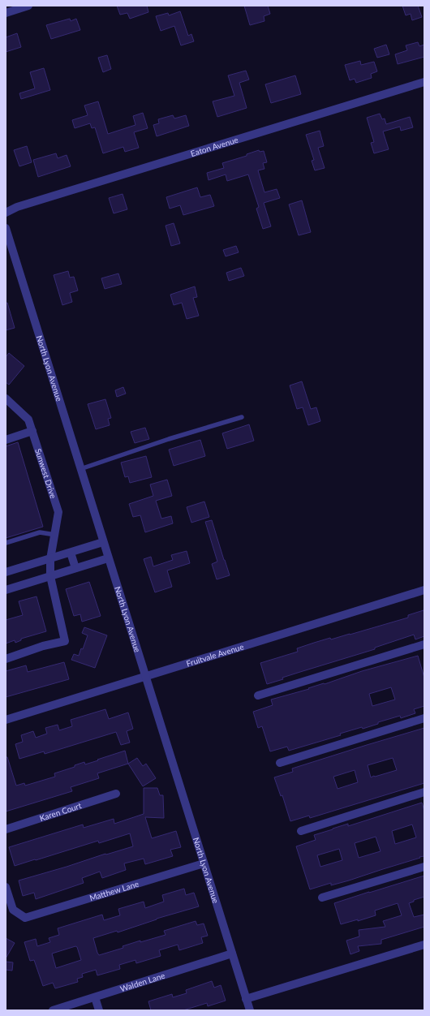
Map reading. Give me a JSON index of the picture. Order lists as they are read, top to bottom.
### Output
{
  "streets": {
    "street": [
      "Eaton Avenue",
      "North Lyon Avenue",
      "Sunwest Drive",
      "Fruitvale Avenue",
      "Karen Court",
      "Matthew Lane",
      "Walden Lane"
    ]
  },
  "crossings": [
    ["North Lyon Avenue", "Fruitvale Avenue"],
    ["North Lyon Avenue", "Matthew Lane"],
    ["North Lyon Avenue", "Walden Lane"]
  ]
}
